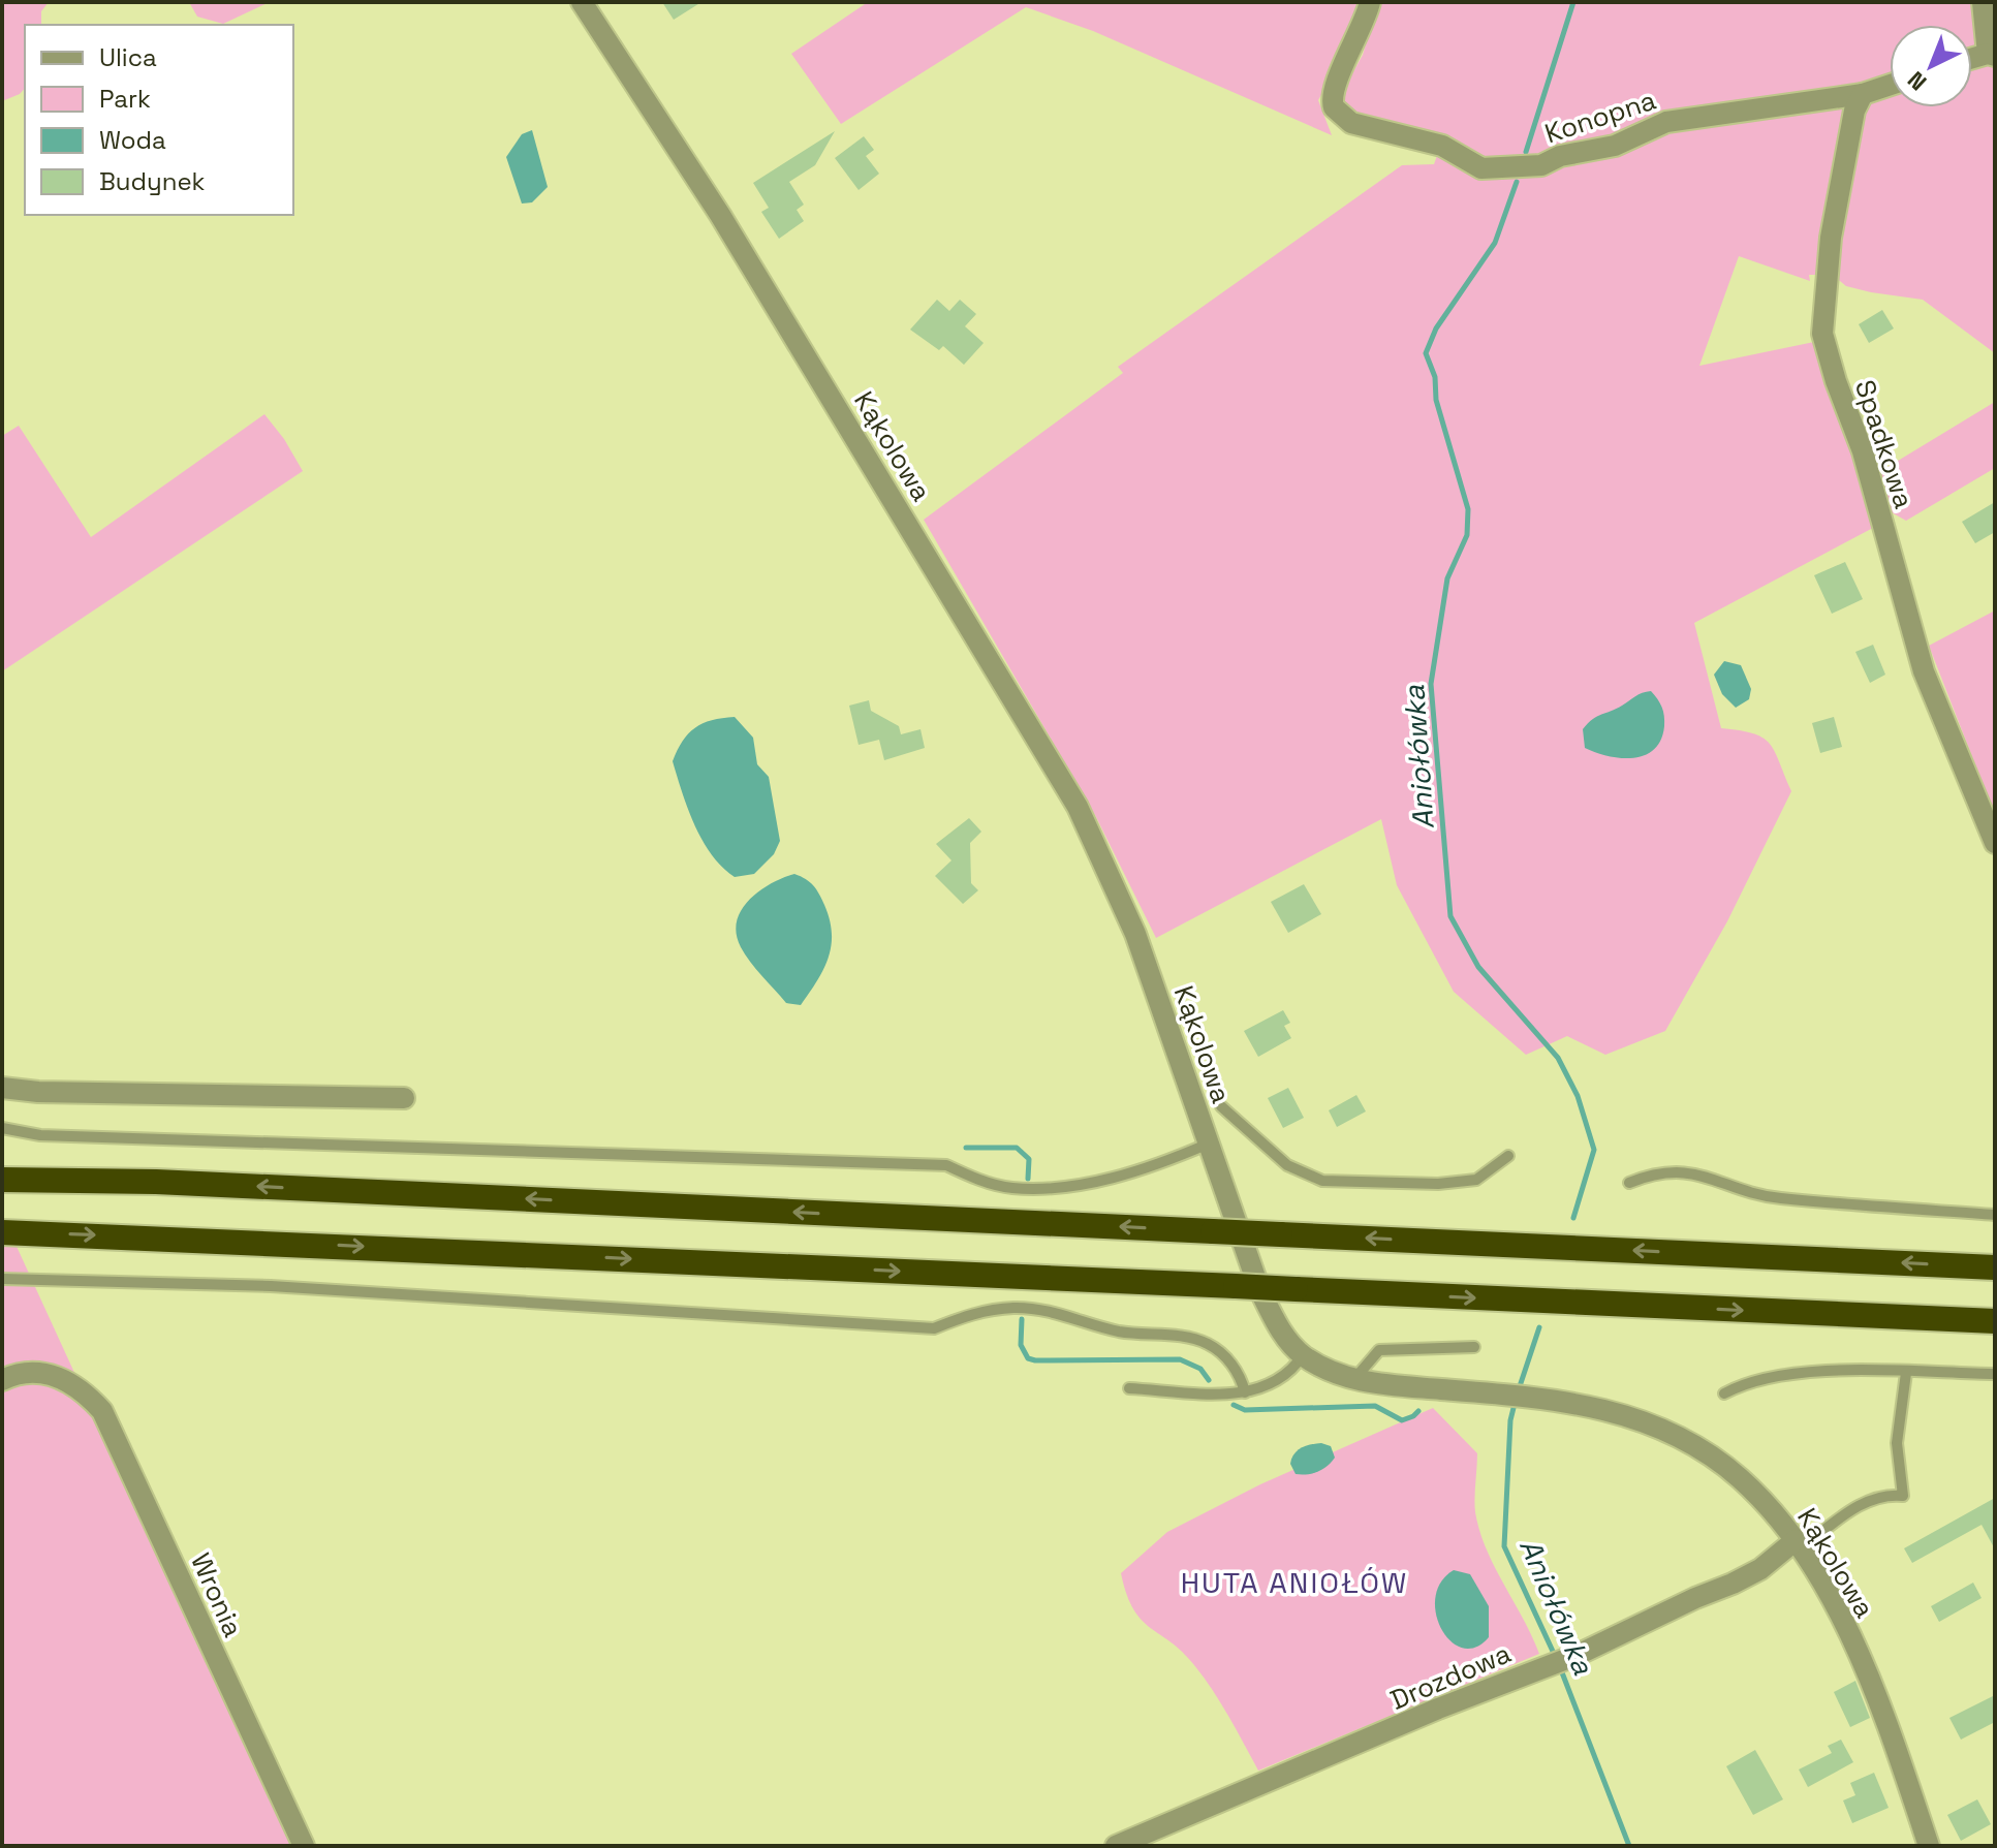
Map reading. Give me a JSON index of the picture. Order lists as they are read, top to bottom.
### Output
{
  "streets": {
    "street": [
      "Konopna",
      "Spadkowa",
      "Kąkolowa",
      "Wronia",
      "Drozdowa"
    ]
  },
  "crossings": [
    ["Konopna", "Spadkowa"],
    ["Kąkolowa", "Drozdowa"]
  ],
  "districts": ["HUTA ANIOŁÓW"],
  "water": ["Aniołówka"],
  "legend": [
    "Ulica",
    "Park",
    "Woda",
    "Budynek"
  ],
  "north": "bottom left"
}
